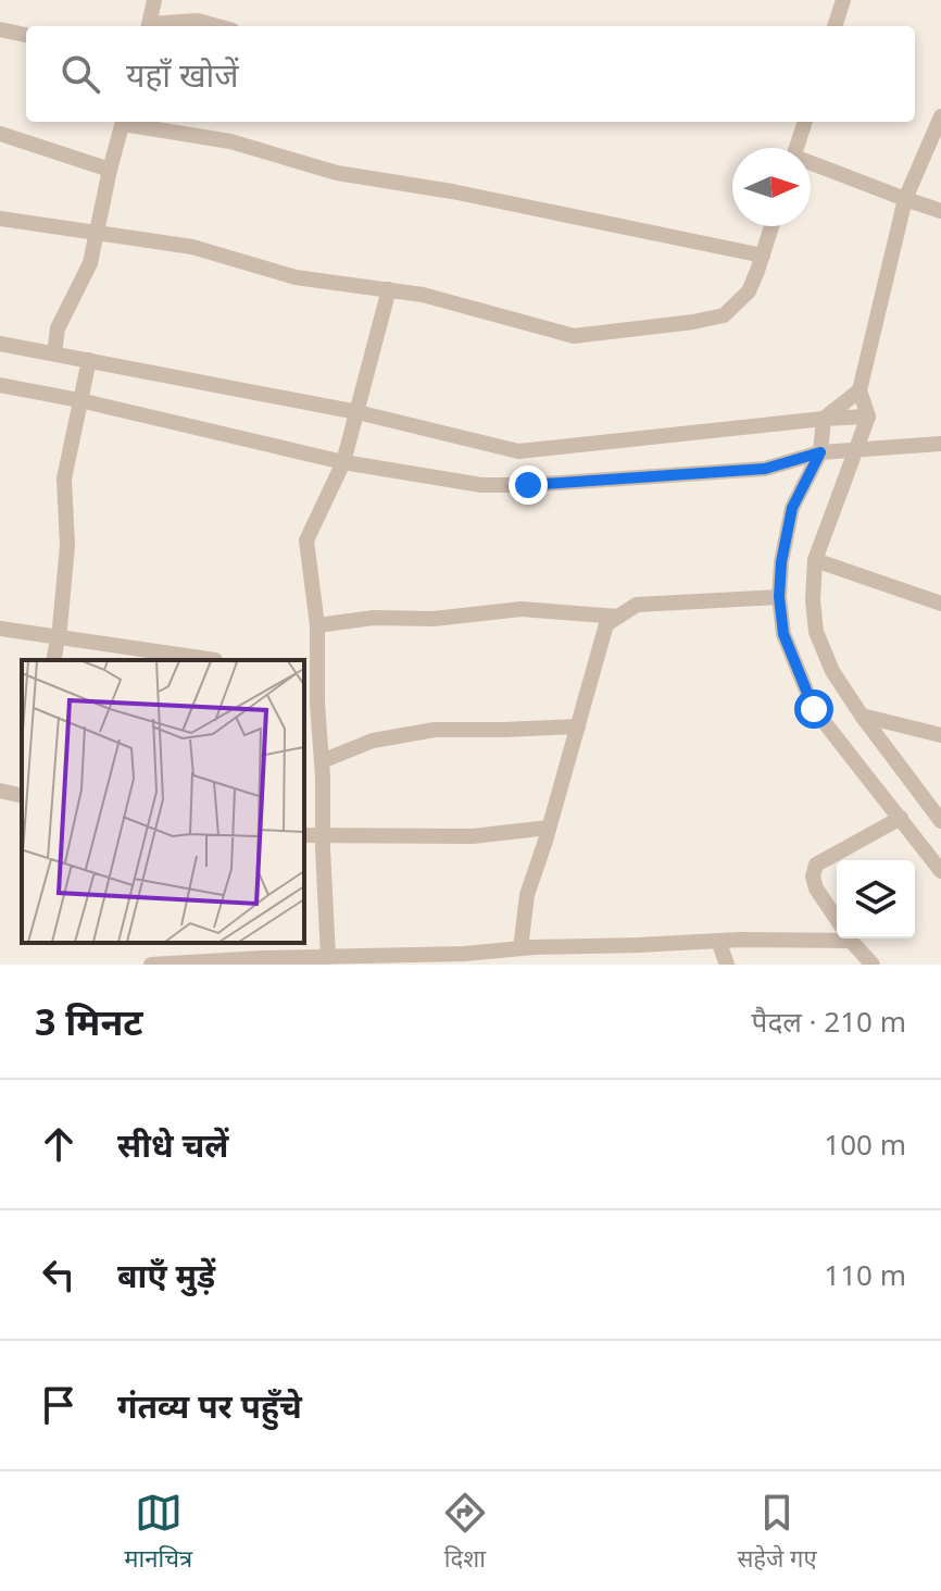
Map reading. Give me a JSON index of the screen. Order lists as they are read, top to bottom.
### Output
{
  "north": "right",
  "page": {
    "search": "यहाँ खोजें",
    "heading": ["3 मिनट", "पैदल · 210 m"],
    "list": [
      ["सीधे चलें", "100 m"],
      ["बाएँ मुड़ें", "110 m"],
      "गंतव्य पर पहुँचे"
    ],
    "nav": ["मानचित्र", "दिशा", "सहेजे गए"]
  }
}
